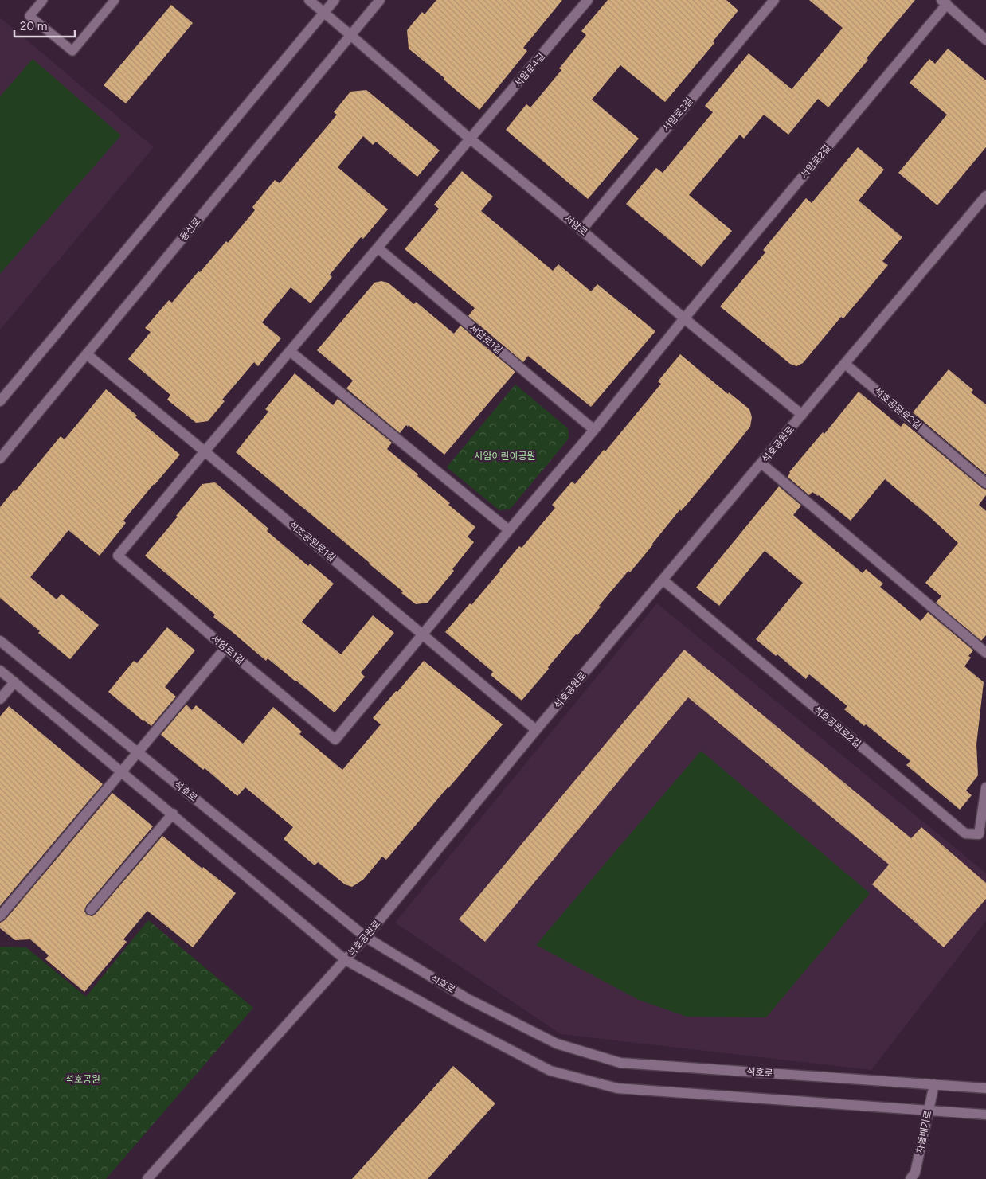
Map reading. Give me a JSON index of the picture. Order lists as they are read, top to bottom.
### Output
{
  "streets": {
    "street": [
      "서암로4길",
      "서암로3길",
      "서암로2길",
      "서암로",
      "용신로",
      "서암로1길",
      "석호공원로2길",
      "석호공원로",
      "석호공원로1길",
      "석호로",
      "차돌배기로"
    ]
  },
  "crossings": [
    ["서암로4길", "서암로"],
    ["서암로4길", "서암로1길"],
    ["서암로3길", "서암로"],
    ["서암로2길", "서암로"],
    ["서암로2길", "서암로1길"],
    ["서암로", "용신로"],
    ["서암로", "서암로1길"],
    ["서암로", "석호공원로"],
    ["용신로", "석호공원로1길"],
    ["서암로1길", "석호공원로1길"],
    ["석호공원로2길", "석호공원로"],
    ["석호공원로", "석호공원로1길"],
    ["석호공원로", "석호로"],
    ["석호로", "차돌배기로"]
  ],
  "parks": ["서암어린이공원", "석호공원"],
  "scale_bar": "20 m"
}
